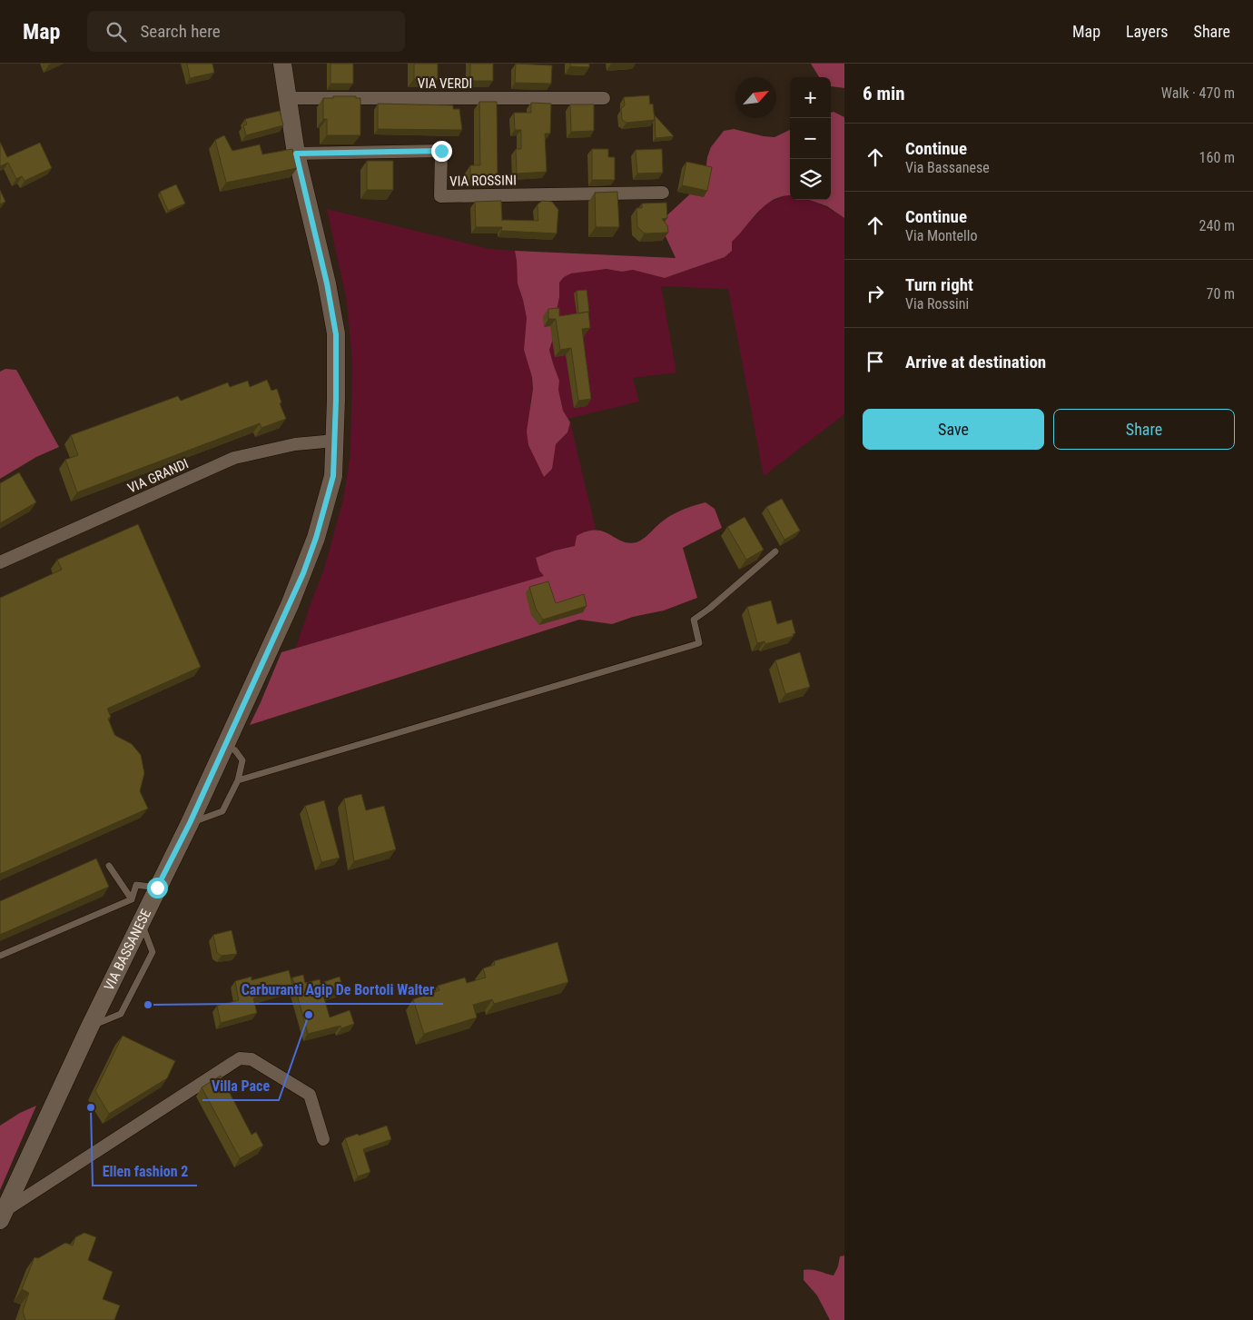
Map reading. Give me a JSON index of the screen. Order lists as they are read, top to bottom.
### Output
{
  "streets": {
    "main road": ["VIA BASSANESE"],
    "street": ["VIA VERDI", "VIA ROSSINI", "VIA GRANDI"]
  },
  "crossings": [
    ["VIA VERDI", "VIA BASSANESE"],
    ["VIA ROSSINI", "VIA BASSANESE"],
    ["VIA GRANDI", "VIA BASSANESE"]
  ],
  "places": ["Carburanti Agip De Bortoli Walter", "Villa Pace", "Ellen fashion 2"],
  "north": "top right",
  "page": {
    "header": "Map",
    "search": "Search here",
    "nav": ["Map", "Layers", "Share"],
    "heading": ["6 min", "Walk · 470 m"],
    "map_buttons": ["+", "−"],
    "list": [
      ["Continue", "Via Bassanese", "160 m"],
      ["Continue", "Via Montello", "240 m"],
      ["Turn right", "Via Rossini", "70 m"],
      "Arrive at destination"
    ],
    "buttons": ["Save", "Share"]
  }
}
